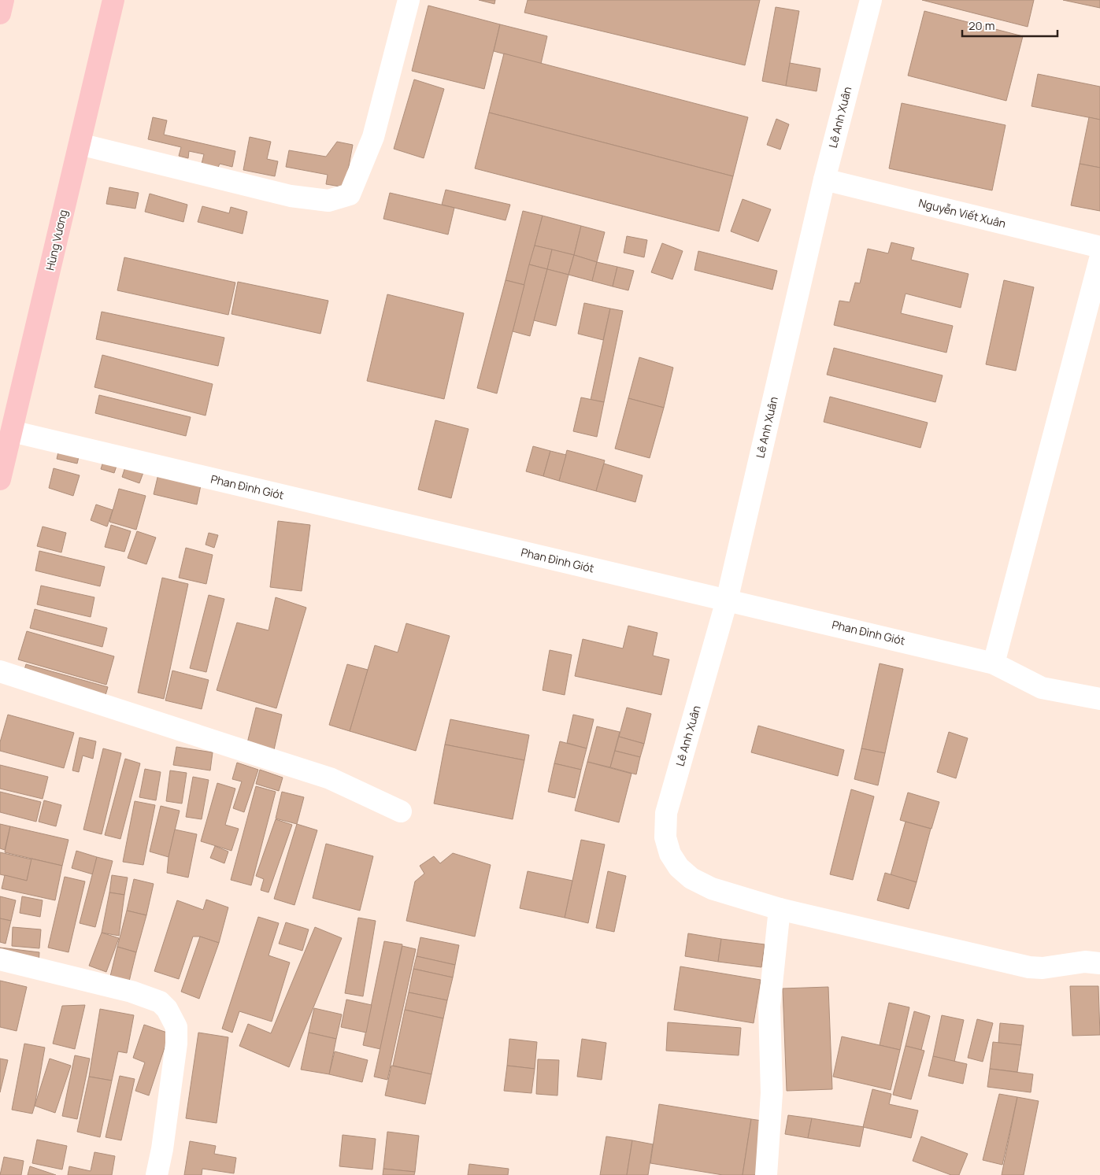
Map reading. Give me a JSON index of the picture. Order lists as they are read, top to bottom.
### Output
{
  "streets": {
    "main road": ["Hùng Vương"],
    "street": ["Lê Anh Xuân", "Nguyễn Viết Xuân", "Phan Đình Giót"]
  },
  "crossings": [
    ["Lê Anh Xuân", "Nguyễn Viết Xuân"],
    ["Lê Anh Xuân", "Phan Đình Giót"],
    ["Hùng Vương", "Phan Đình Giót"]
  ],
  "scale_bar": "20 m"
}
